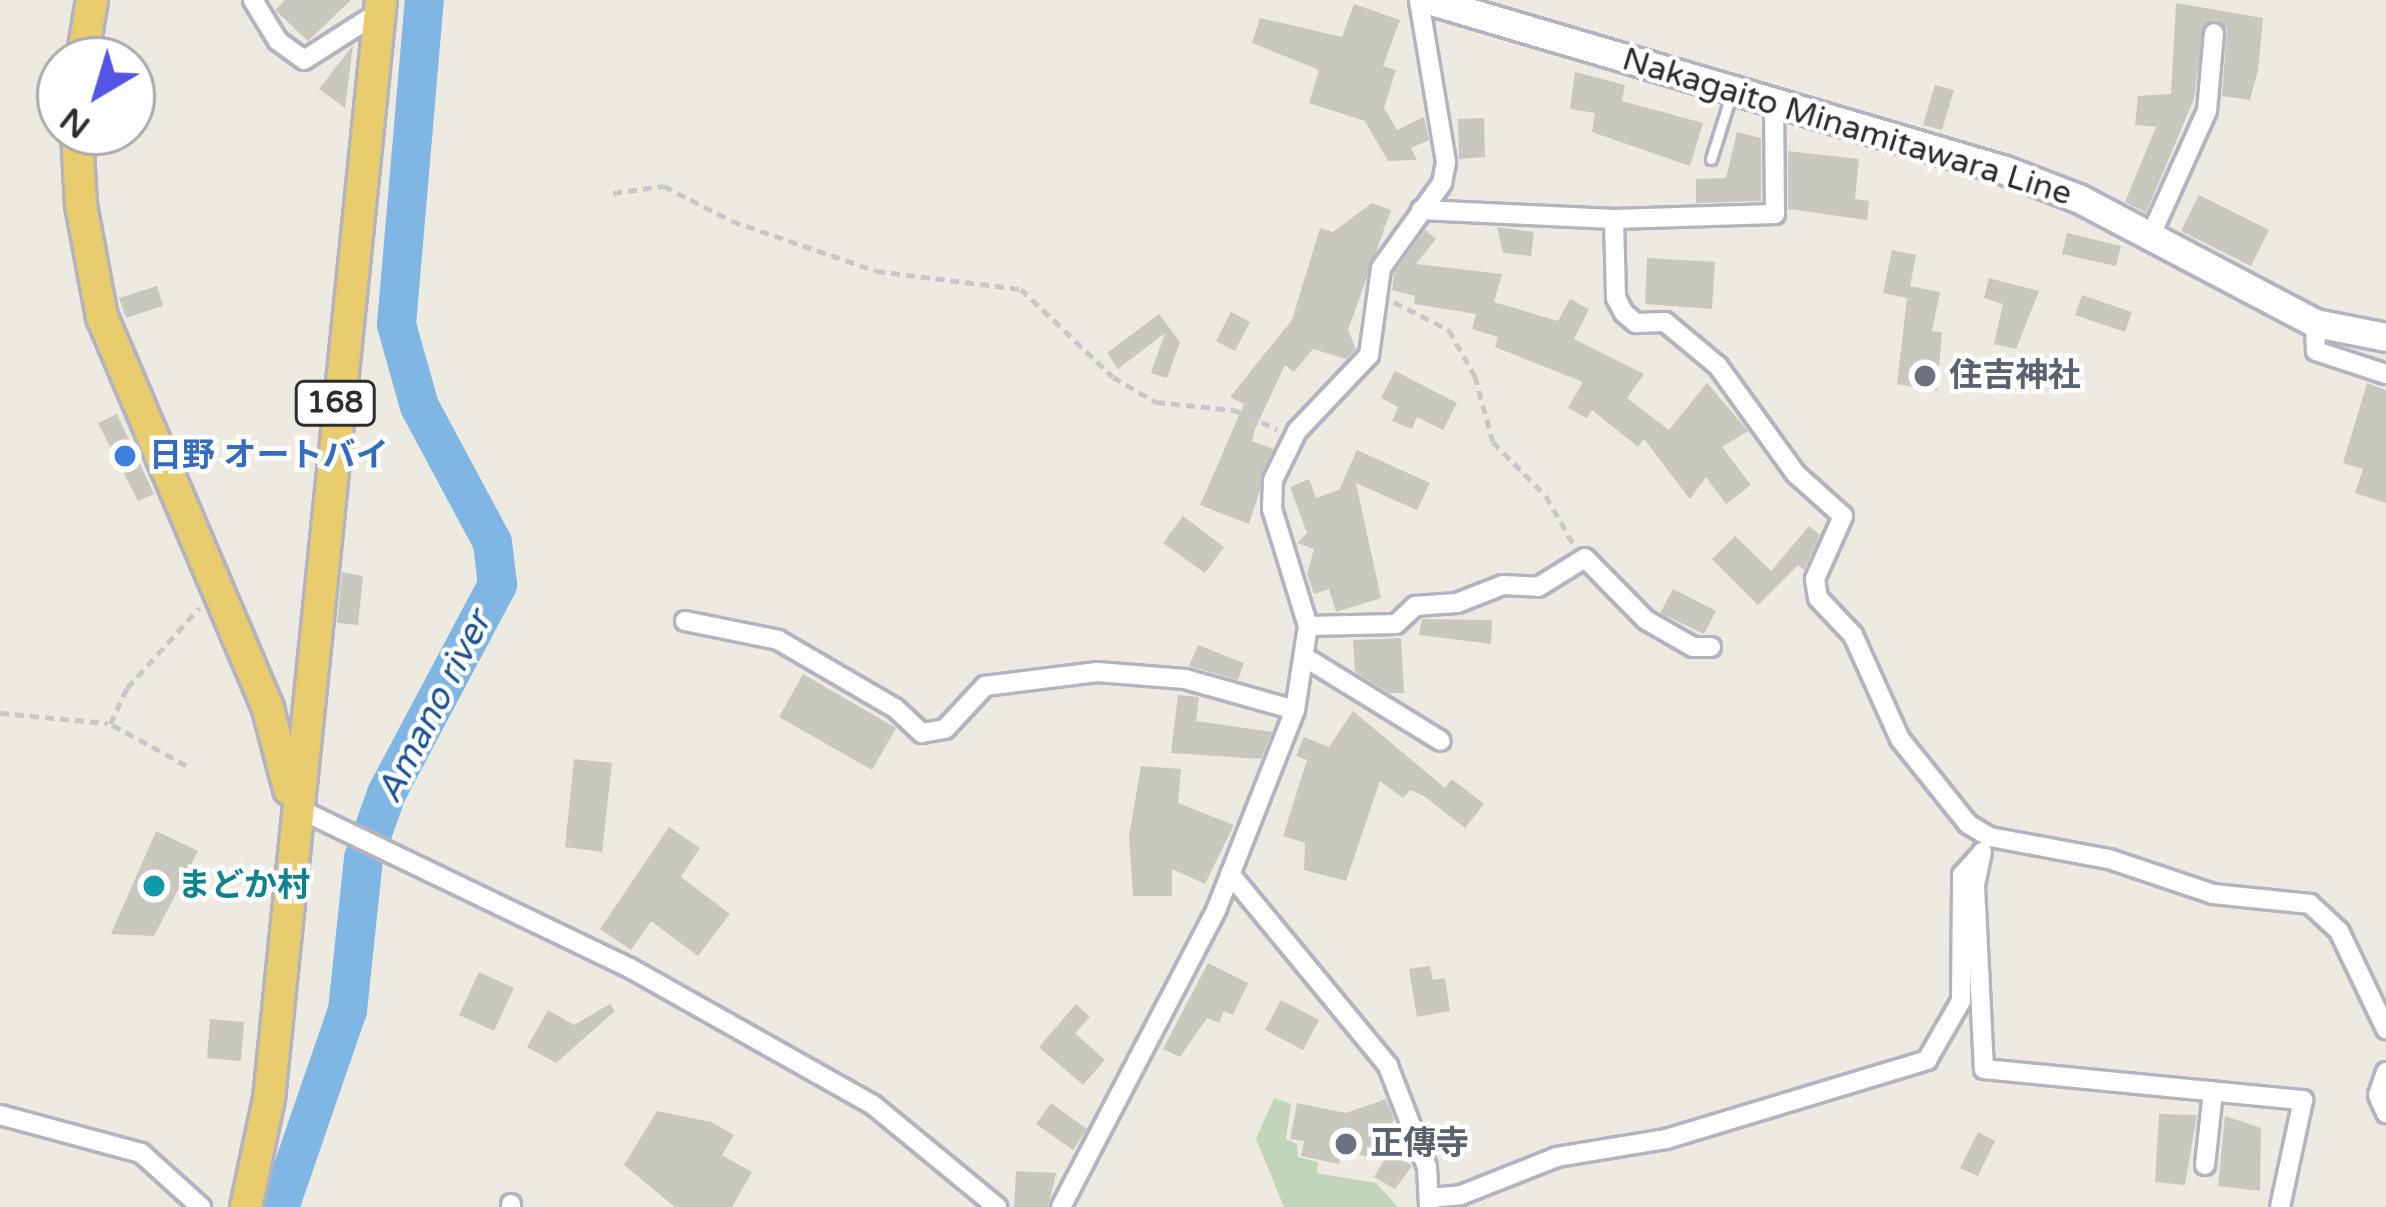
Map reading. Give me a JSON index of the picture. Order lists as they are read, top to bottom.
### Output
{
  "streets": {
    "highway": ["168"],
    "main road": ["Nakagaito Minamitawara Line"]
  },
  "water": ["Amano river"],
  "places": [
    "住吉神社",
    "日野 オートバイ",
    "まどか村",
    "正傳寺"
  ],
  "north": "bottom left"
}
